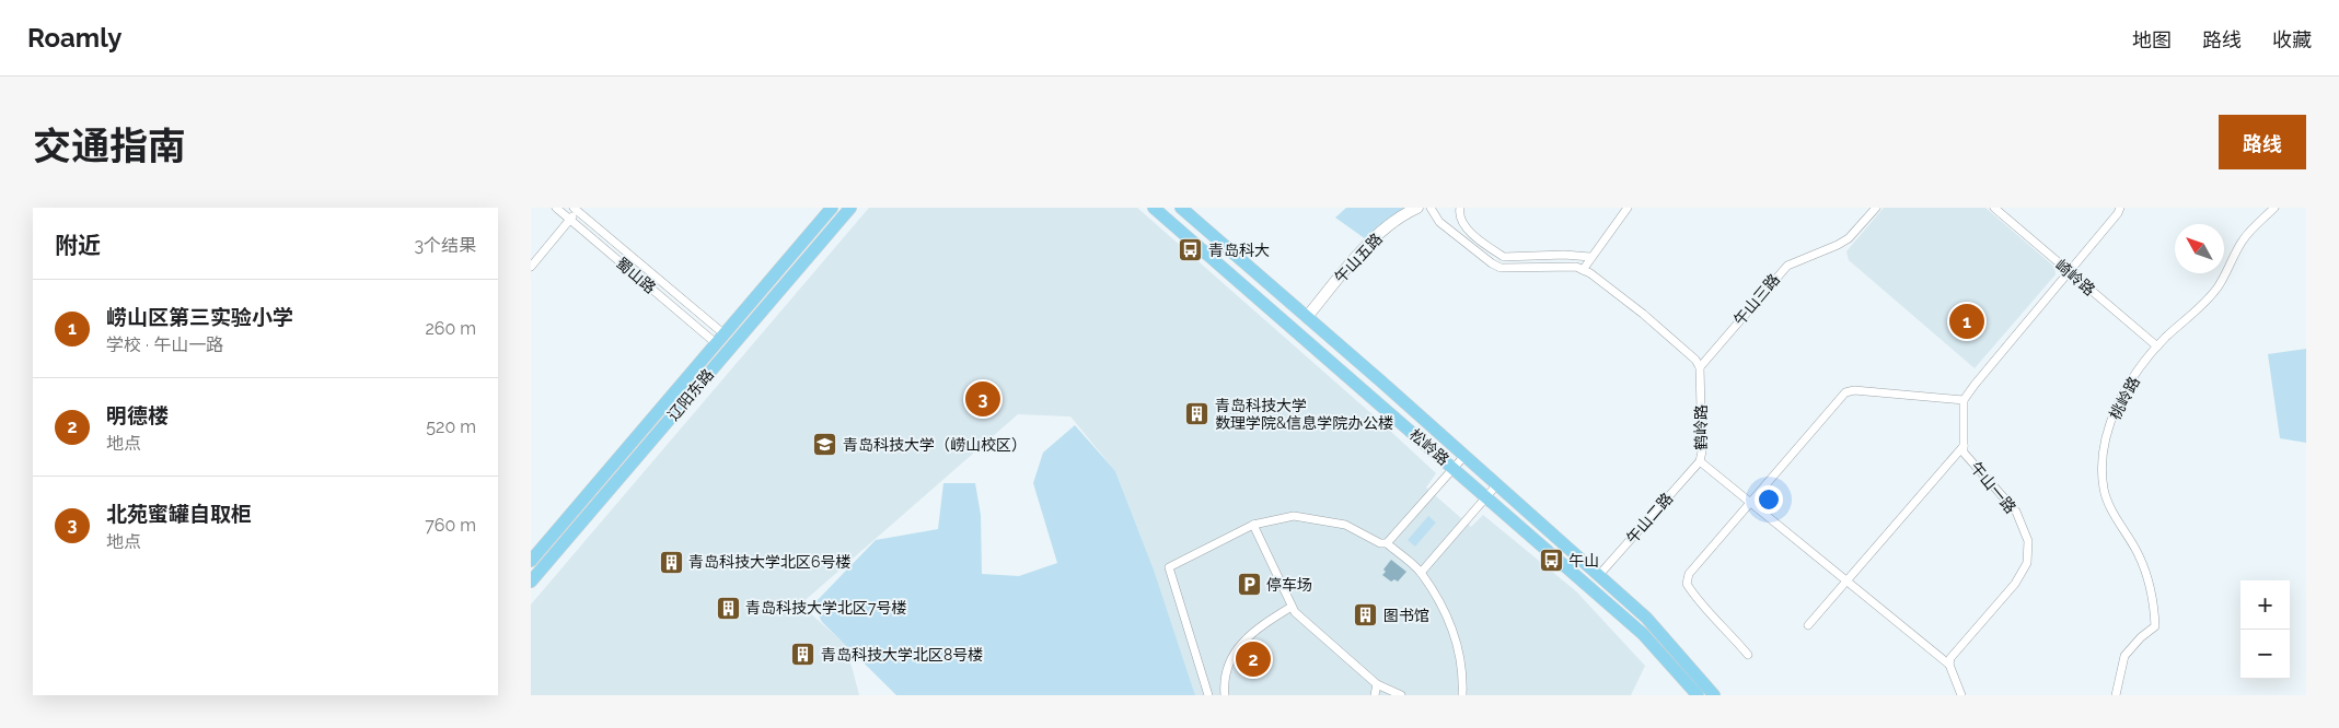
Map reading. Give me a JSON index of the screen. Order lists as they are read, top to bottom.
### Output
{
  "streets": {
    "main road": ["辽阳东路", "松岭路"],
    "street": [
      "午山五路",
      "蜀山路",
      "崎岭路",
      "午山三路",
      "桃岭路",
      "鹤岭路",
      "午山一路",
      "午山二路"
    ]
  },
  "crossings": [
    ["午山五路", "松岭路"],
    ["蜀山路", "辽阳东路"],
    ["崎岭路", "桃岭路"],
    ["午山三路", "鹤岭路"],
    ["鹤岭路", "午山一路"],
    ["鹤岭路", "午山二路"],
    ["松岭路", "午山二路"]
  ],
  "places": {
    "bus stop": ["青岛科大", "午山"],
    "building": [
      "青岛科技大学 数理学院&信息学院办公楼",
      "青岛科技大学北区6号楼",
      "青岛科技大学北区7号楼",
      "图书馆",
      "青岛科技大学北区8号楼"
    ],
    "school or university": ["青岛科技大学（崂山校区）"],
    "parking": ["停车场"]
  },
  "north": "top left",
  "page": {
    "header": "Roamly",
    "nav": ["地图", "路线", "收藏"],
    "title": "交通指南",
    "buttons": "路线",
    "heading": ["附近", "3个结果"],
    "list": [
      {
        "mark": "1",
        "name": "崂山区第三实验小学",
        "note": "学校 · 午山一路",
        "value": "260 m"
      },
      {
        "mark": "2",
        "name": "明德楼",
        "note": "地点",
        "value": "520 m"
      },
      {
        "mark": "3",
        "name": "北苑蜜罐自取柜",
        "note": "地点",
        "value": "760 m"
      }
    ],
    "pins": ["1", "3", "2"],
    "map_buttons": ["+", "−"]
  }
}
